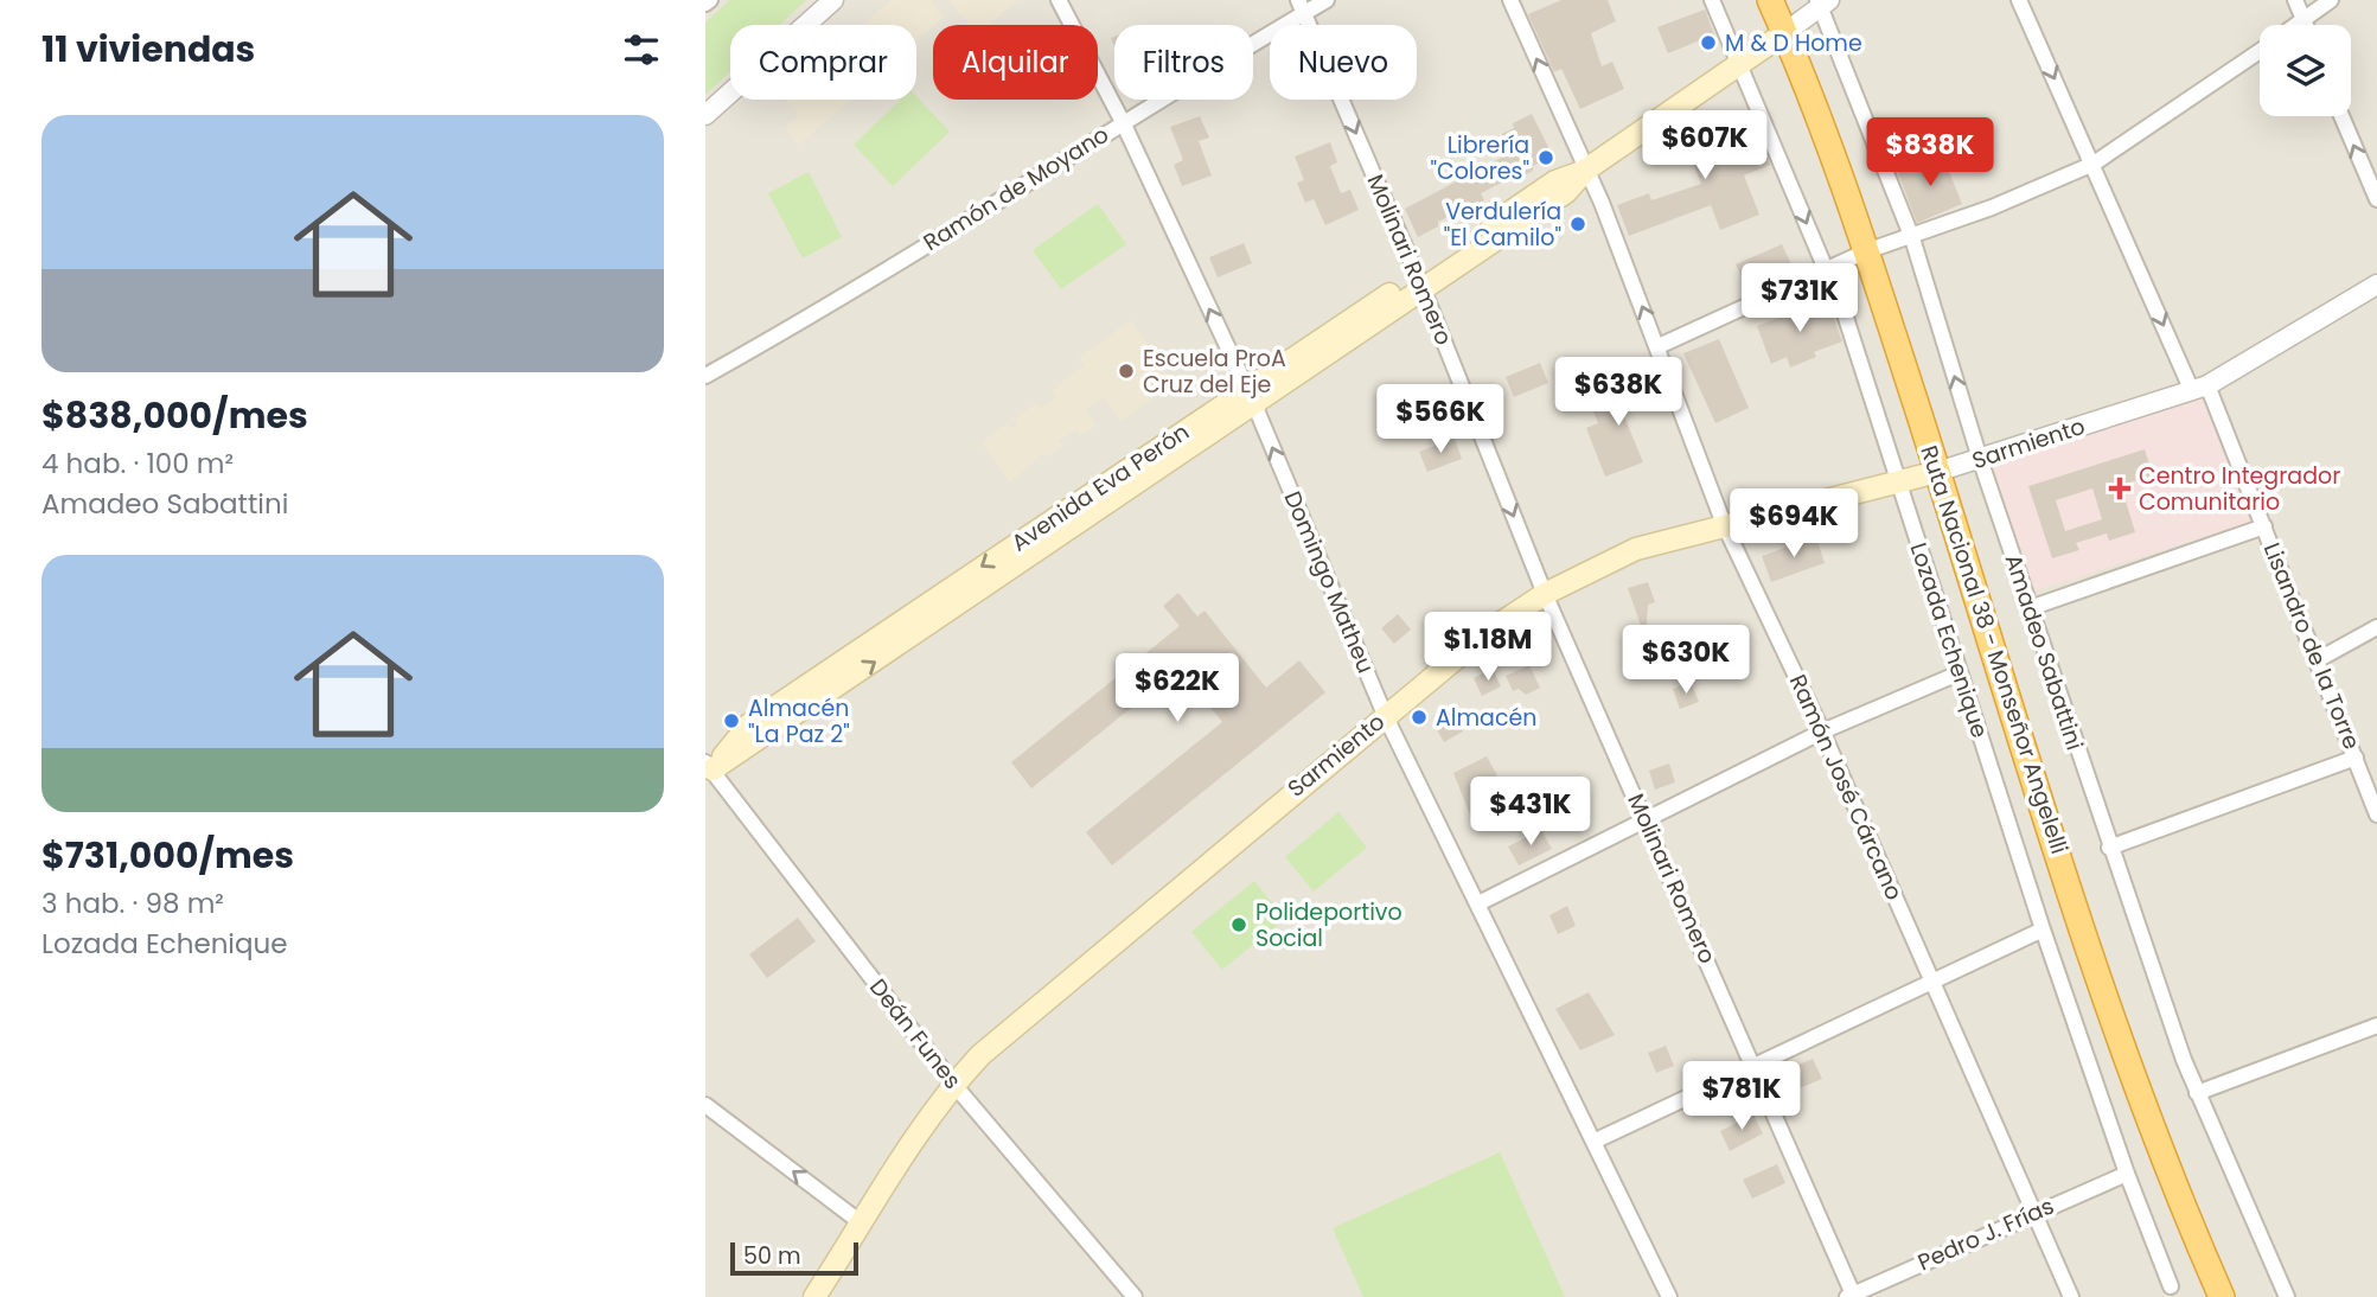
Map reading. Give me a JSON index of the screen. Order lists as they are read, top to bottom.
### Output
{
  "streets": {
    "highway": ["Ruta Nacional 38 - Monseñor Angelelli"],
    "main road": ["Sarmiento", "Avenida Eva Perón"],
    "street": [
      "Ramón de Moyano",
      "Molinari Romero",
      "Domingo Matheu",
      "Lozada Echenique",
      "Lisandro de la Torre",
      "Amadeo Sabattini",
      "Ramón José Cárcano",
      "Deán Funes",
      "Pedro J. Frías"
    ]
  },
  "crossings": [
    ["Ramón de Moyano", "Molinari Romero"],
    ["Ramón de Moyano", "Domingo Matheu"],
    ["Molinari Romero", "Sarmiento"],
    ["Molinari Romero", "Avenida Eva Perón"],
    ["Molinari Romero", "Pedro J. Frías"],
    ["Sarmiento", "Domingo Matheu"],
    ["Sarmiento", "Lozada Echenique"],
    ["Sarmiento", "Lisandro de la Torre"],
    ["Sarmiento", "Ruta Nacional 38 - Monseñor Angelelli"],
    ["Sarmiento", "Amadeo Sabattini"],
    ["Sarmiento", "Ramón José Cárcano"],
    ["Sarmiento", "Deán Funes"],
    ["Avenida Eva Perón", "Domingo Matheu"],
    ["Avenida Eva Perón", "Lozada Echenique"],
    ["Avenida Eva Perón", "Ruta Nacional 38 - Monseñor Angelelli"],
    ["Avenida Eva Perón", "Amadeo Sabattini"],
    ["Avenida Eva Perón", "Ramón José Cárcano"],
    ["Avenida Eva Perón", "Deán Funes"],
    ["Lozada Echenique", "Pedro J. Frías"],
    ["Ramón José Cárcano", "Pedro J. Frías"]
  ],
  "one_way": ["Molinari Romero", "Domingo Matheu", "Lisandro de la Torre"],
  "places": {
    "other": [
      "M & D Home",
      "Librería \"Colores\"",
      "Verdulería \"El Camilo\"",
      "Escuela ProA Cruz del Eje",
      "Almacén",
      "Almacén \"La Paz 2\"",
      "Polideportivo Social"
    ],
    "health": ["Centro Integrador Comunitario"]
  },
  "scale_bar": "50 m",
  "page": {
    "heading": "11 viviendas",
    "chip": [
      "Comprar",
      "Alquilar",
      "Filtros",
      "Nuevo"
    ],
    "list": [
      {
        "name": "$838,000/mes",
        "note": "4 hab. · 100 m² · Amadeo Sabattini"
      },
      {
        "name": "$731,000/mes",
        "note": "3 hab. · 98 m² · Lozada Echenique"
      }
    ],
    "price": [
      "$607K",
      "$838K",
      "$731K",
      "$638K",
      "$566K",
      "$694K",
      "$1.18M",
      "$630K",
      "$622K",
      "$431K",
      "$781K"
    ],
    "scale": "50 m"
  }
}
